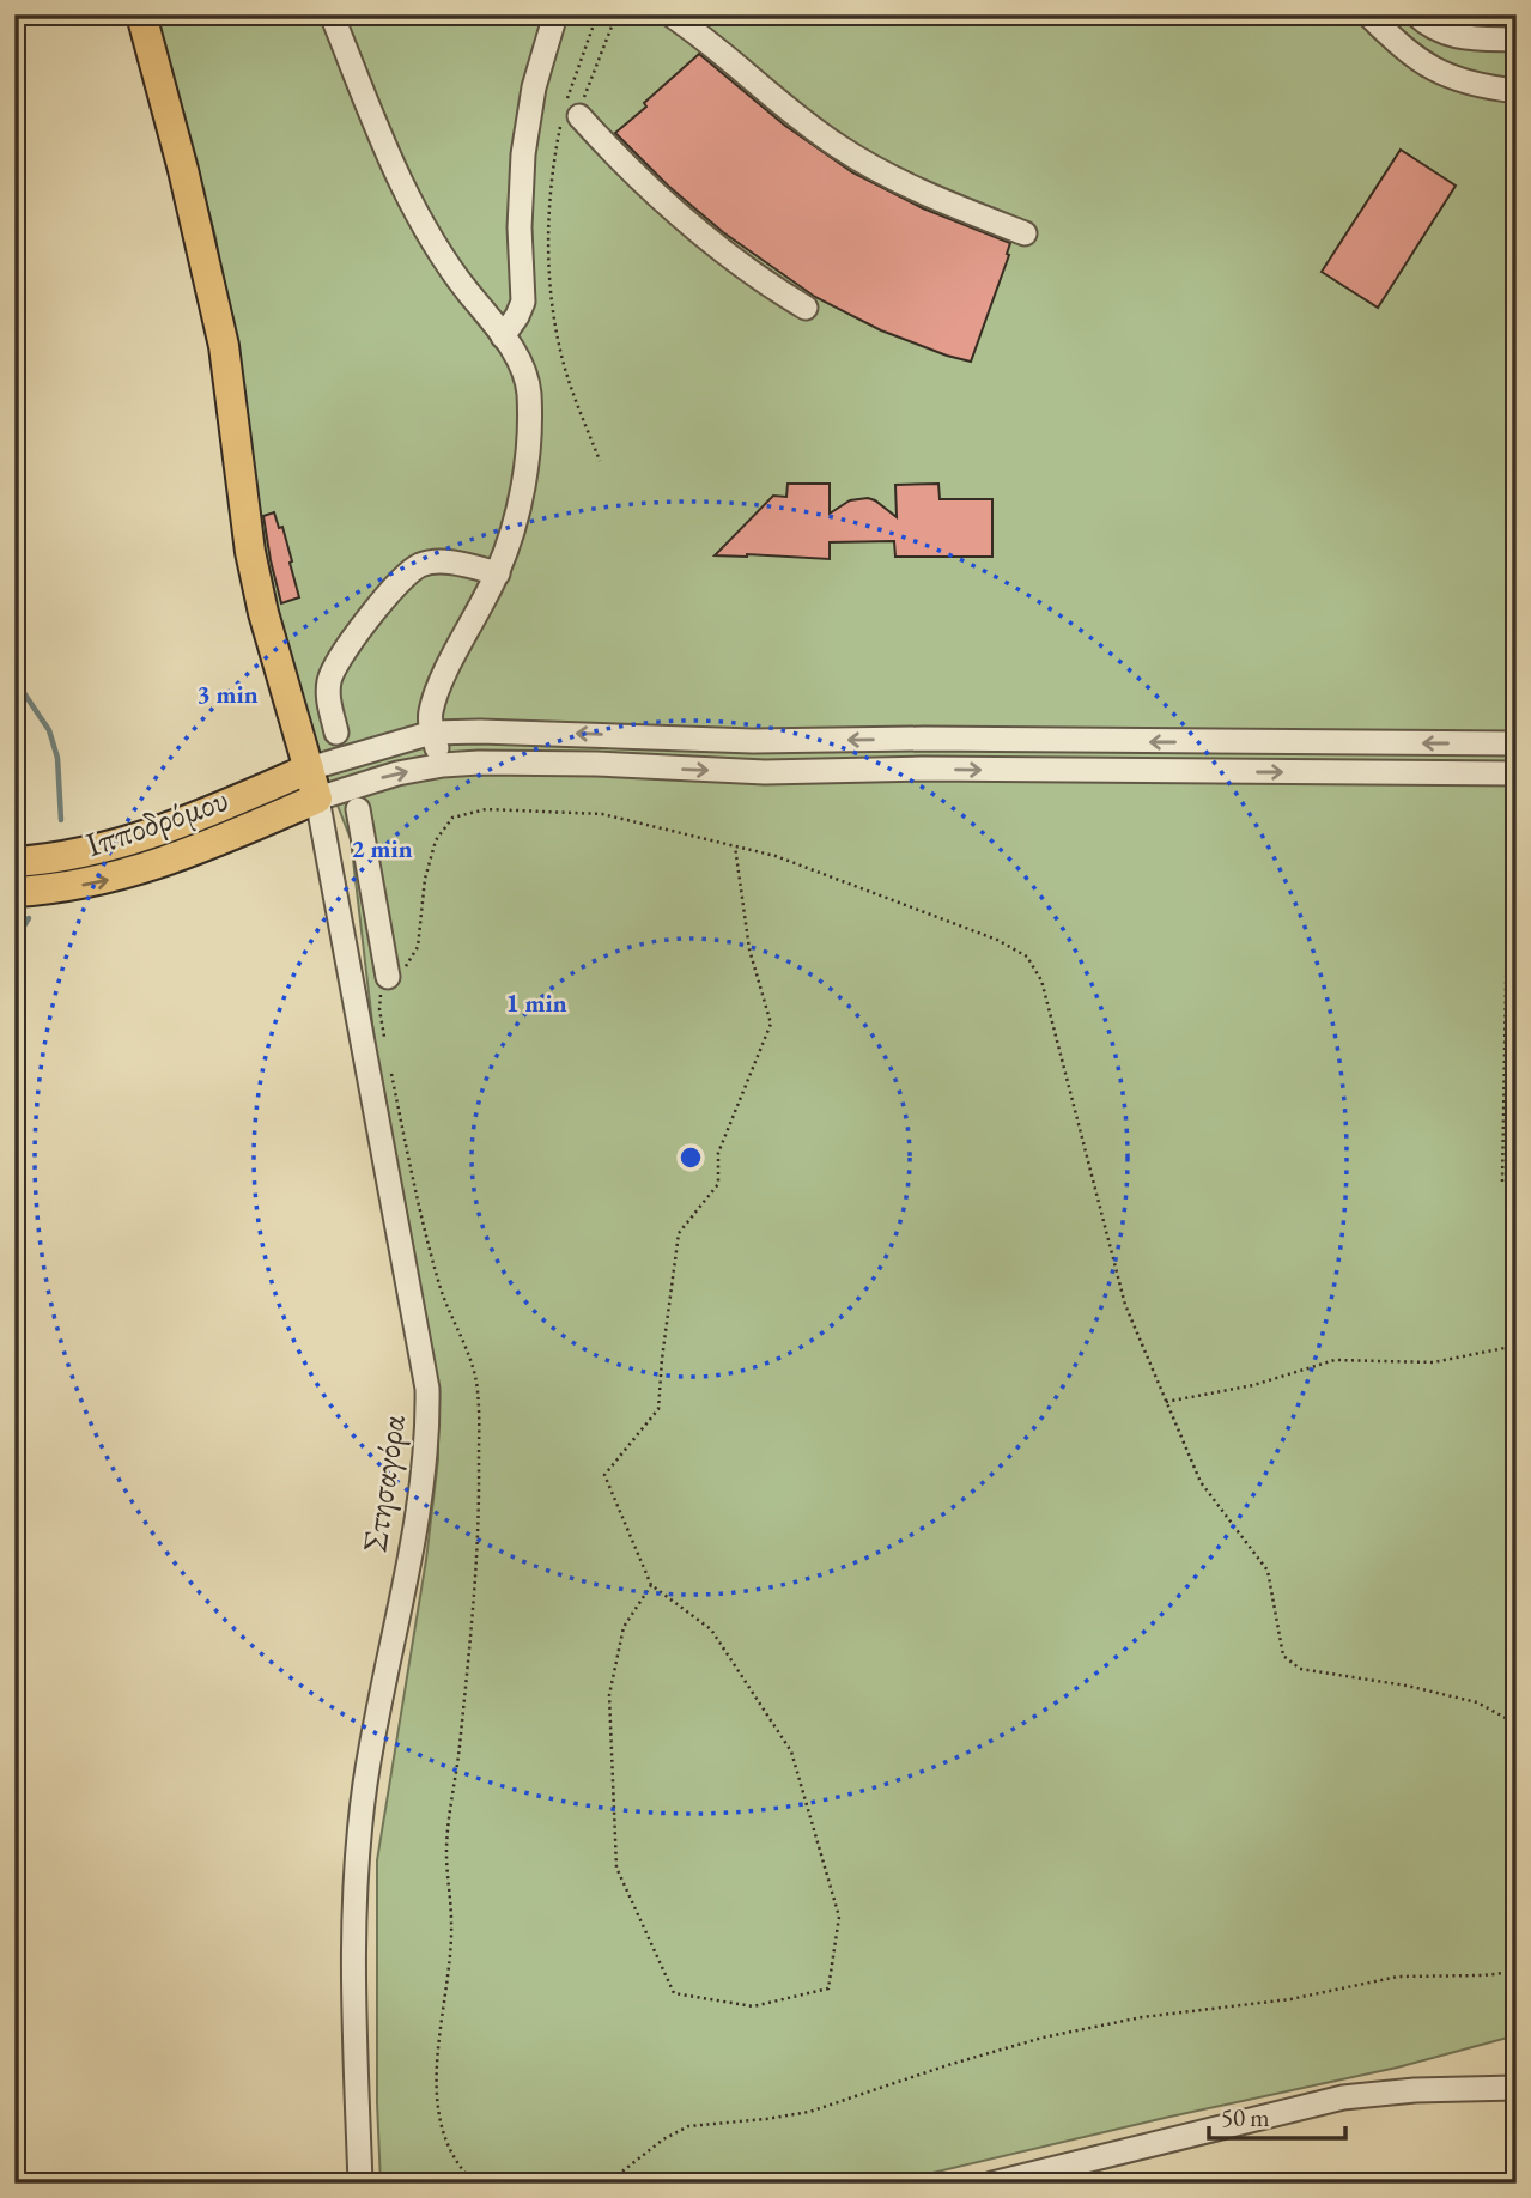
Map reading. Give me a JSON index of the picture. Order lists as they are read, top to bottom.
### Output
{
  "streets": {
    "main road": ["Ιπποδρόμου"],
    "street": ["Στησαγόρα"]
  },
  "crossings": [
    ["Ιπποδρόμου", "Στησαγόρα"]
  ],
  "scale_bar": "50 m",
  "rings": ["3 min", "2 min", "1 min"]
}
